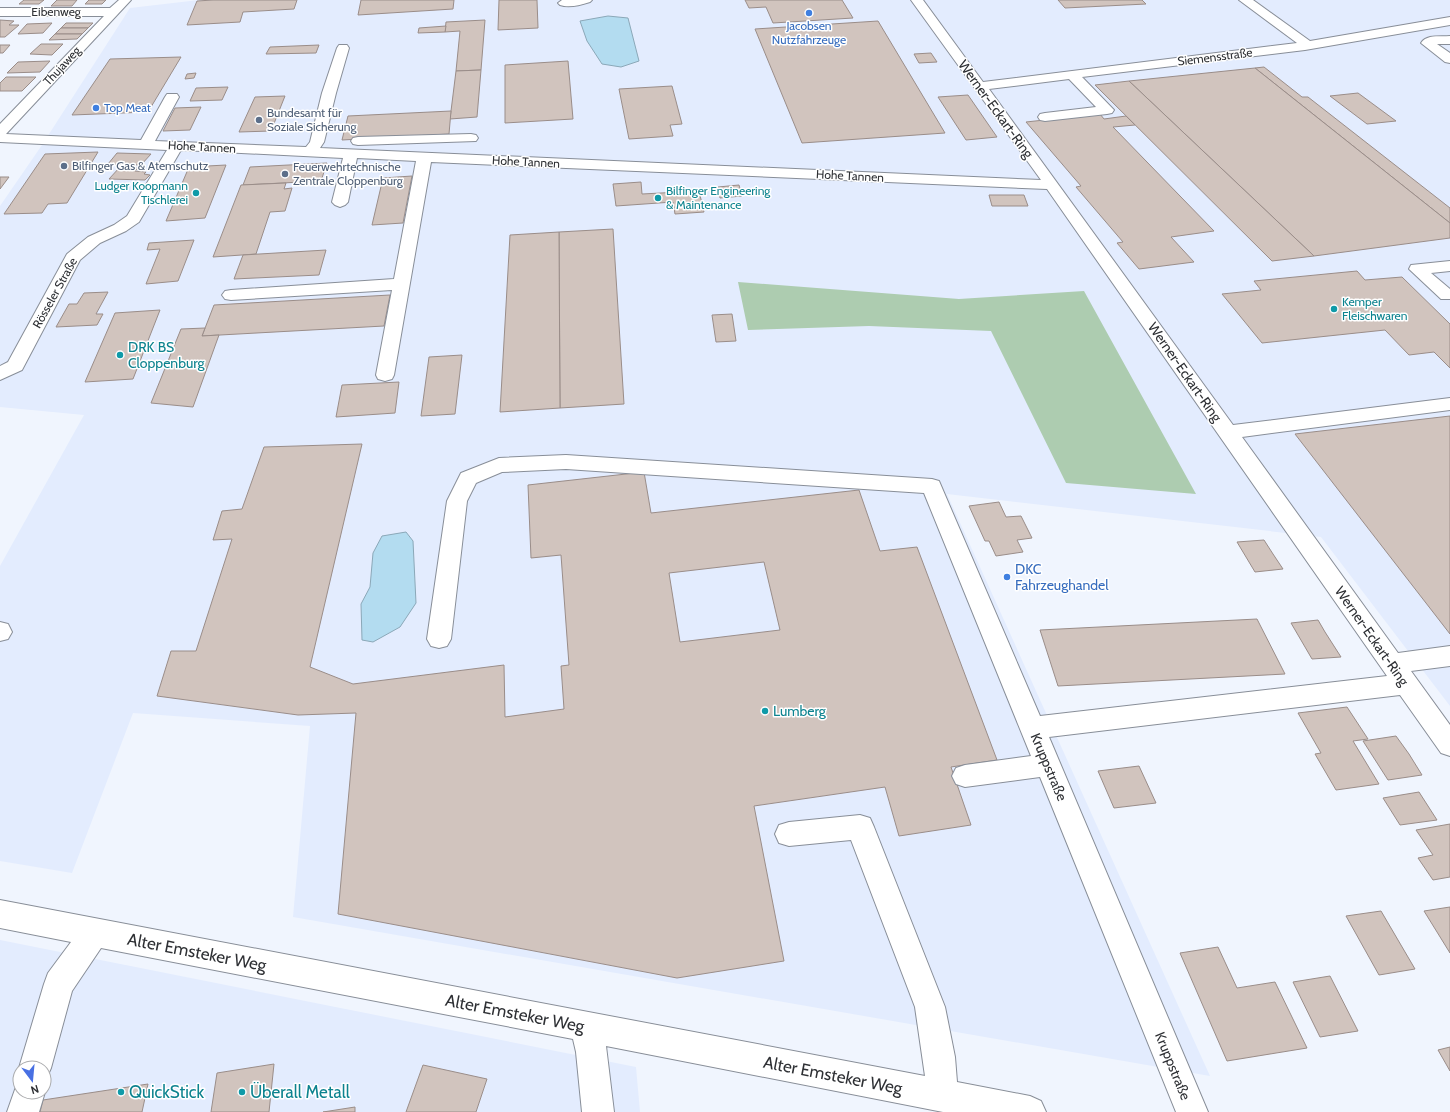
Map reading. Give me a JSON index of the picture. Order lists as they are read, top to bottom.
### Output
{
  "streets": {
    "street": [
      "Eibenweg",
      "Siemensstraße",
      "Thujaweg",
      "Werner-Eckart-Ring",
      "Hohe Tannen",
      "Rösseler Straße",
      "Kruppstraße",
      "Alter Emsteker Weg"
    ]
  },
  "crossings": [
    ["Eibenweg", "Thujaweg"],
    ["Siemensstraße", "Werner-Eckart-Ring"],
    ["Werner-Eckart-Ring", "Hohe Tannen"],
    ["Hohe Tannen", "Rösseler Straße"]
  ],
  "places": [
    "Jacobsen Nutzfahrzeuge",
    "Top Meat",
    "Bundesamt für Soziale Sicherung",
    "Bilfinger Gas & Atemschutz",
    "Feuerwehrtechnische Zentrale Cloppenburg",
    "Ludger Koopmann Tischlerei",
    "Bilfinger Engineering & Maintenance",
    "Kemper Fleischwaren",
    "DRK BS Cloppenburg",
    "DKC Fahrzeughandel",
    "Lumberg",
    "QuickStick",
    "Überall Metall"
  ],
  "north": "bottom"
}
